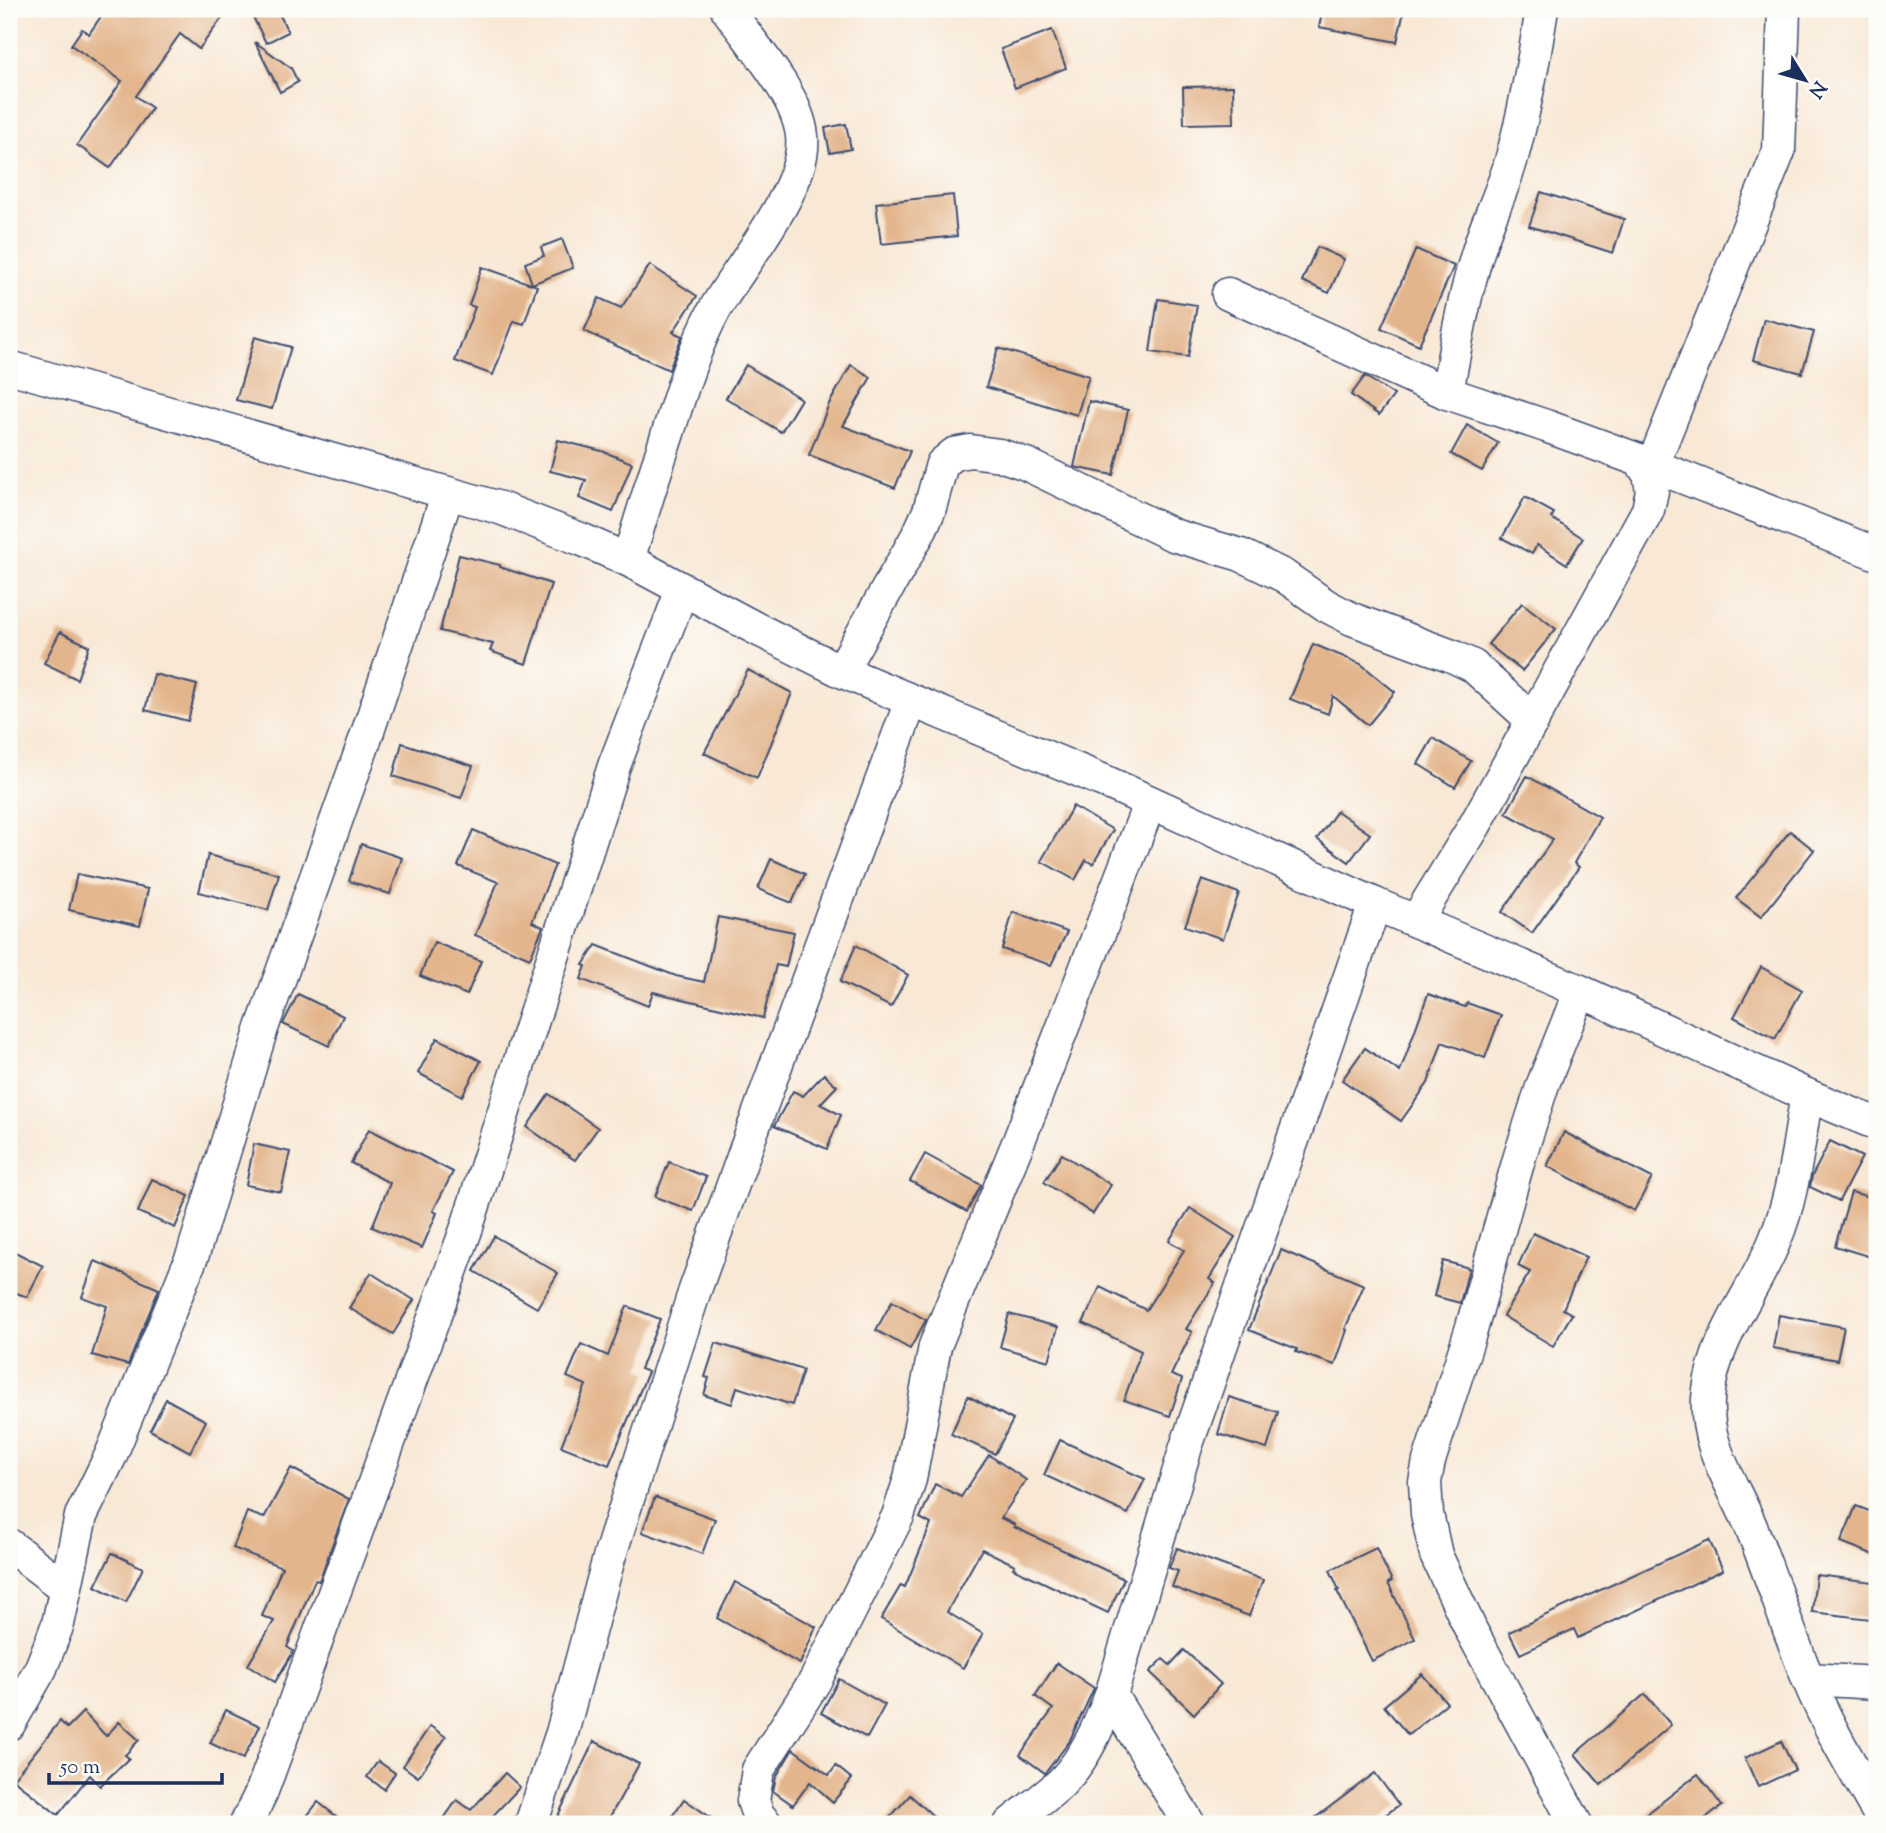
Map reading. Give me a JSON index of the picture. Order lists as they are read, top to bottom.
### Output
{
  "scale_bar": "50 m",
  "north": "bottom right"
}
